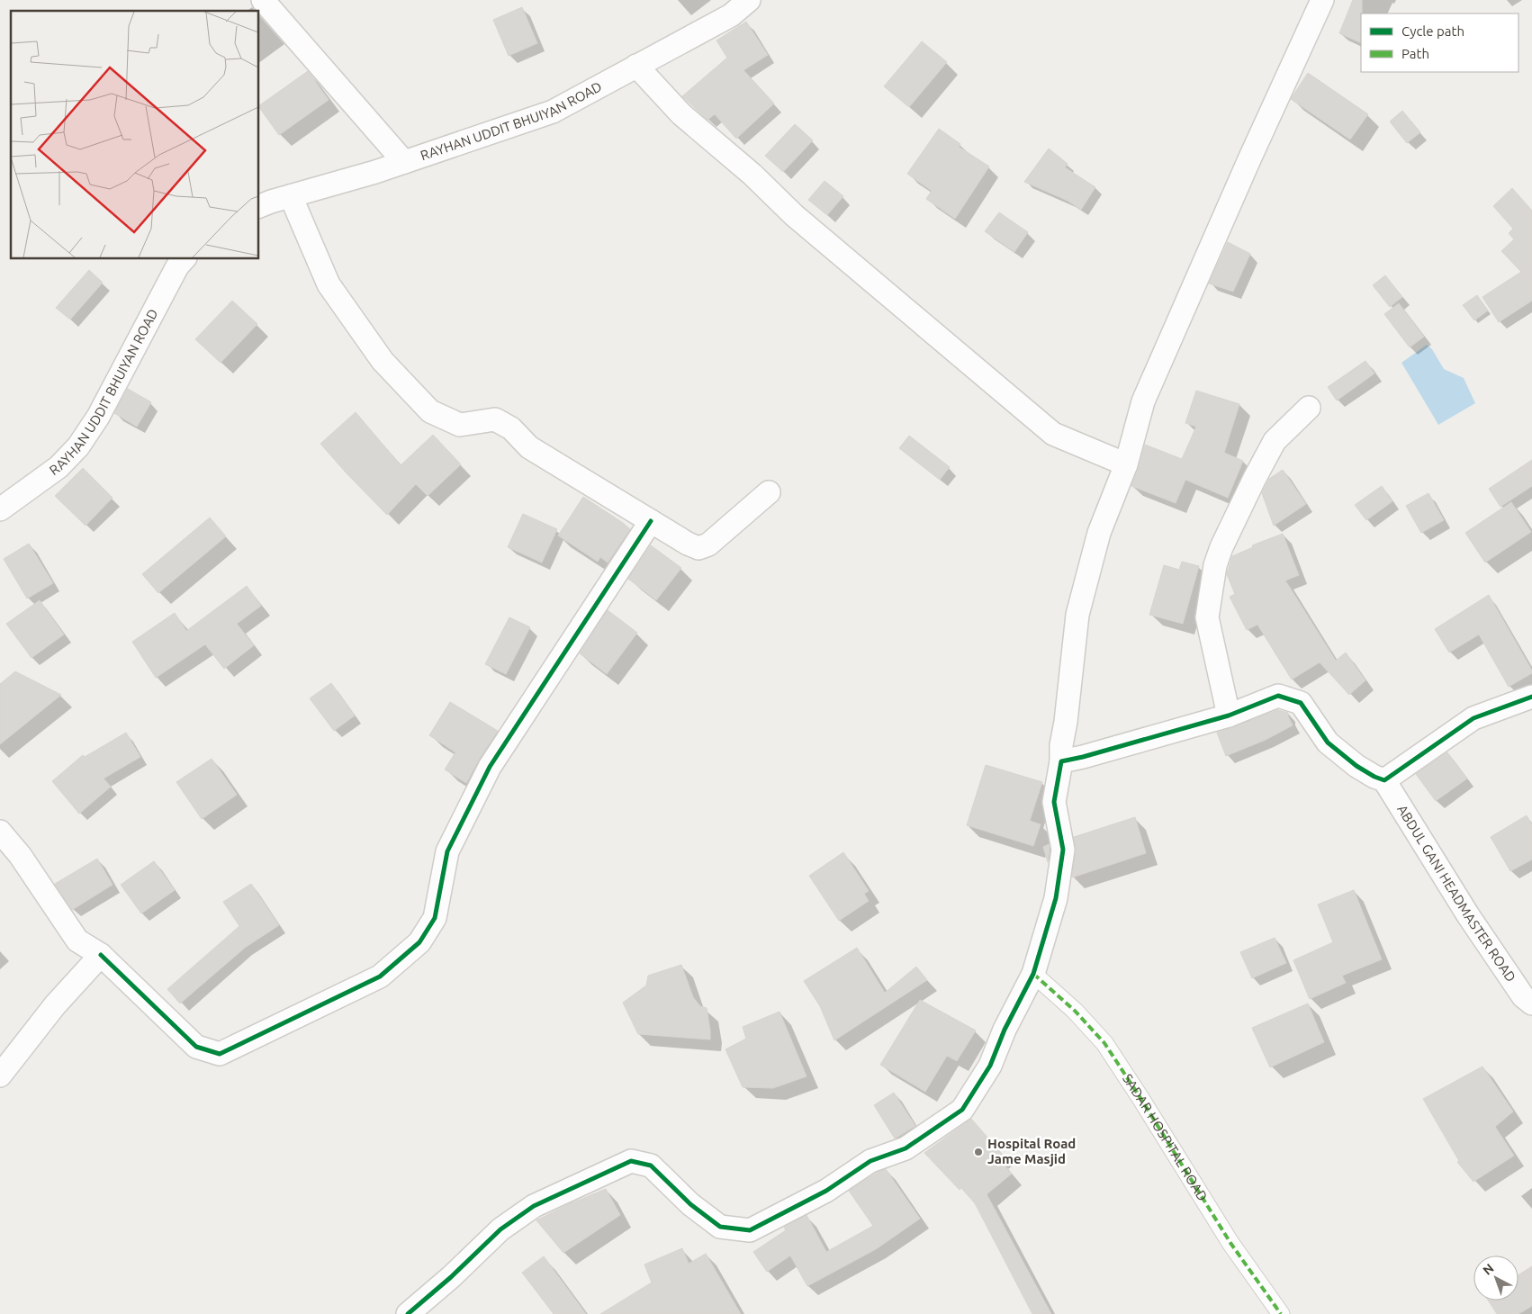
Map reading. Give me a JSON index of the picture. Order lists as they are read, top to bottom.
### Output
{
  "streets": {
    "street": ["RAYHAN UDDIT BHUIYAN ROAD", "ABDUL GANI HEADMASTER ROAD", "SADAR HOSPITAL ROAD"]
  },
  "places": ["Hospital Road Jame Masjid"],
  "legend": ["Cycle path", "Path"],
  "north": "top left"
}
